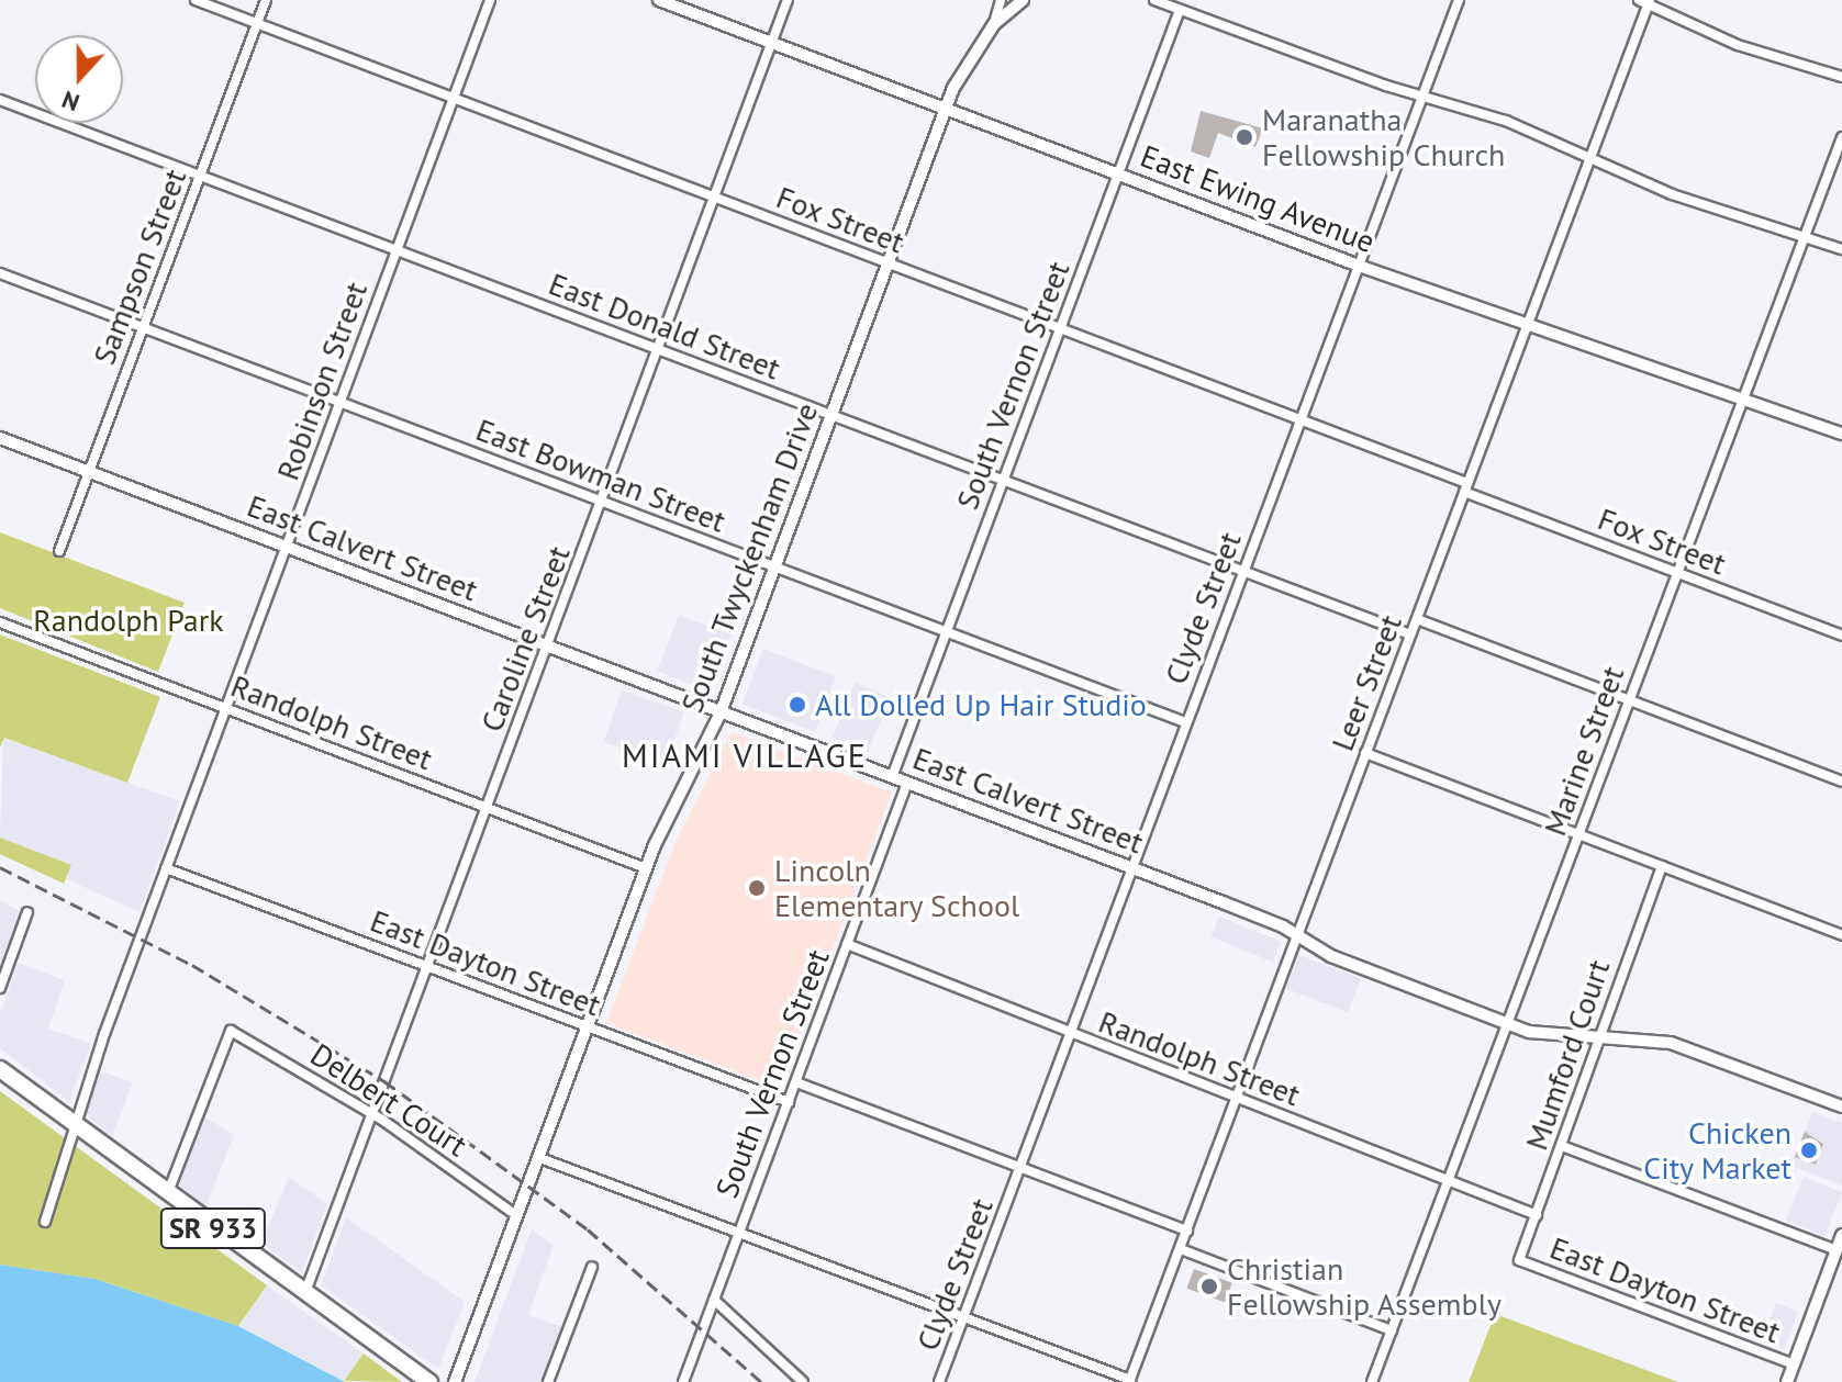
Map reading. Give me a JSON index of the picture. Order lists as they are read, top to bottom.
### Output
{
  "streets": {
    "main road": ["SR 933"],
    "street": [
      "East Ewing Avenue",
      "Fox Street",
      "Sampson Street",
      "East Donald Street",
      "Robinson Street",
      "South Vernon Street",
      "East Bowman Street",
      "East Calvert Street",
      "South Twyckenham Drive",
      "Clyde Street",
      "Caroline Street",
      "Leer Street",
      "Randolph Street",
      "Marine Street",
      "East Dayton Street",
      "Mumford Court",
      "Delbert Court"
    ]
  },
  "crossings": [
    ["East Ewing Avenue", "South Vernon Street"],
    ["East Ewing Avenue", "South Twyckenham Drive"],
    ["East Ewing Avenue", "Clyde Street"],
    ["East Ewing Avenue", "Caroline Street"],
    ["East Ewing Avenue", "Leer Street"],
    ["East Ewing Avenue", "Marine Street"],
    ["Fox Street", "Sampson Street"],
    ["Fox Street", "Robinson Street"],
    ["Fox Street", "South Vernon Street"],
    ["Fox Street", "South Twyckenham Drive"],
    ["Fox Street", "Clyde Street"],
    ["Fox Street", "Caroline Street"],
    ["Fox Street", "Leer Street"],
    ["Fox Street", "Marine Street"],
    ["Sampson Street", "East Donald Street"],
    ["Sampson Street", "East Bowman Street"],
    ["Sampson Street", "East Calvert Street"],
    ["East Donald Street", "Robinson Street"],
    ["East Donald Street", "South Vernon Street"],
    ["East Donald Street", "South Twyckenham Drive"],
    ["East Donald Street", "Clyde Street"],
    ["East Donald Street", "Caroline Street"],
    ["East Donald Street", "Leer Street"],
    ["Robinson Street", "East Bowman Street"],
    ["Robinson Street", "East Calvert Street"],
    ["Robinson Street", "Randolph Street"],
    ["Robinson Street", "East Dayton Street"],
    ["Robinson Street", "SR 933"],
    ["South Vernon Street", "East Bowman Street"],
    ["South Vernon Street", "East Calvert Street"],
    ["South Vernon Street", "Randolph Street"],
    ["South Vernon Street", "East Dayton Street"],
    ["East Bowman Street", "South Twyckenham Drive"],
    ["East Bowman Street", "Clyde Street"],
    ["East Bowman Street", "Caroline Street"],
    ["East Calvert Street", "South Twyckenham Drive"],
    ["East Calvert Street", "Clyde Street"],
    ["East Calvert Street", "Caroline Street"],
    ["East Calvert Street", "Leer Street"],
    ["East Calvert Street", "Marine Street"],
    ["East Calvert Street", "Mumford Court"],
    ["South Twyckenham Drive", "Randolph Street"],
    ["South Twyckenham Drive", "East Dayton Street"],
    ["South Twyckenham Drive", "Delbert Court"],
    ["Clyde Street", "Randolph Street"],
    ["Caroline Street", "Randolph Street"],
    ["Caroline Street", "East Dayton Street"],
    ["Caroline Street", "Delbert Court"],
    ["Caroline Street", "SR 933"],
    ["Leer Street", "Randolph Street"],
    ["Randolph Street", "Marine Street"],
    ["Randolph Street", "Mumford Court"],
    ["East Dayton Street", "Mumford Court"],
    ["Delbert Court", "SR 933"]
  ],
  "districts": ["MIAMI VILLAGE"],
  "parks": ["Randolph Park"],
  "places": [
    "Maranatha Fellowship Church",
    "All Dolled Up Hair Studio",
    "Lincoln Elementary School",
    "Chicken City Market",
    "Christian Fellowship Assembly"
  ],
  "north": "bottom"
}
